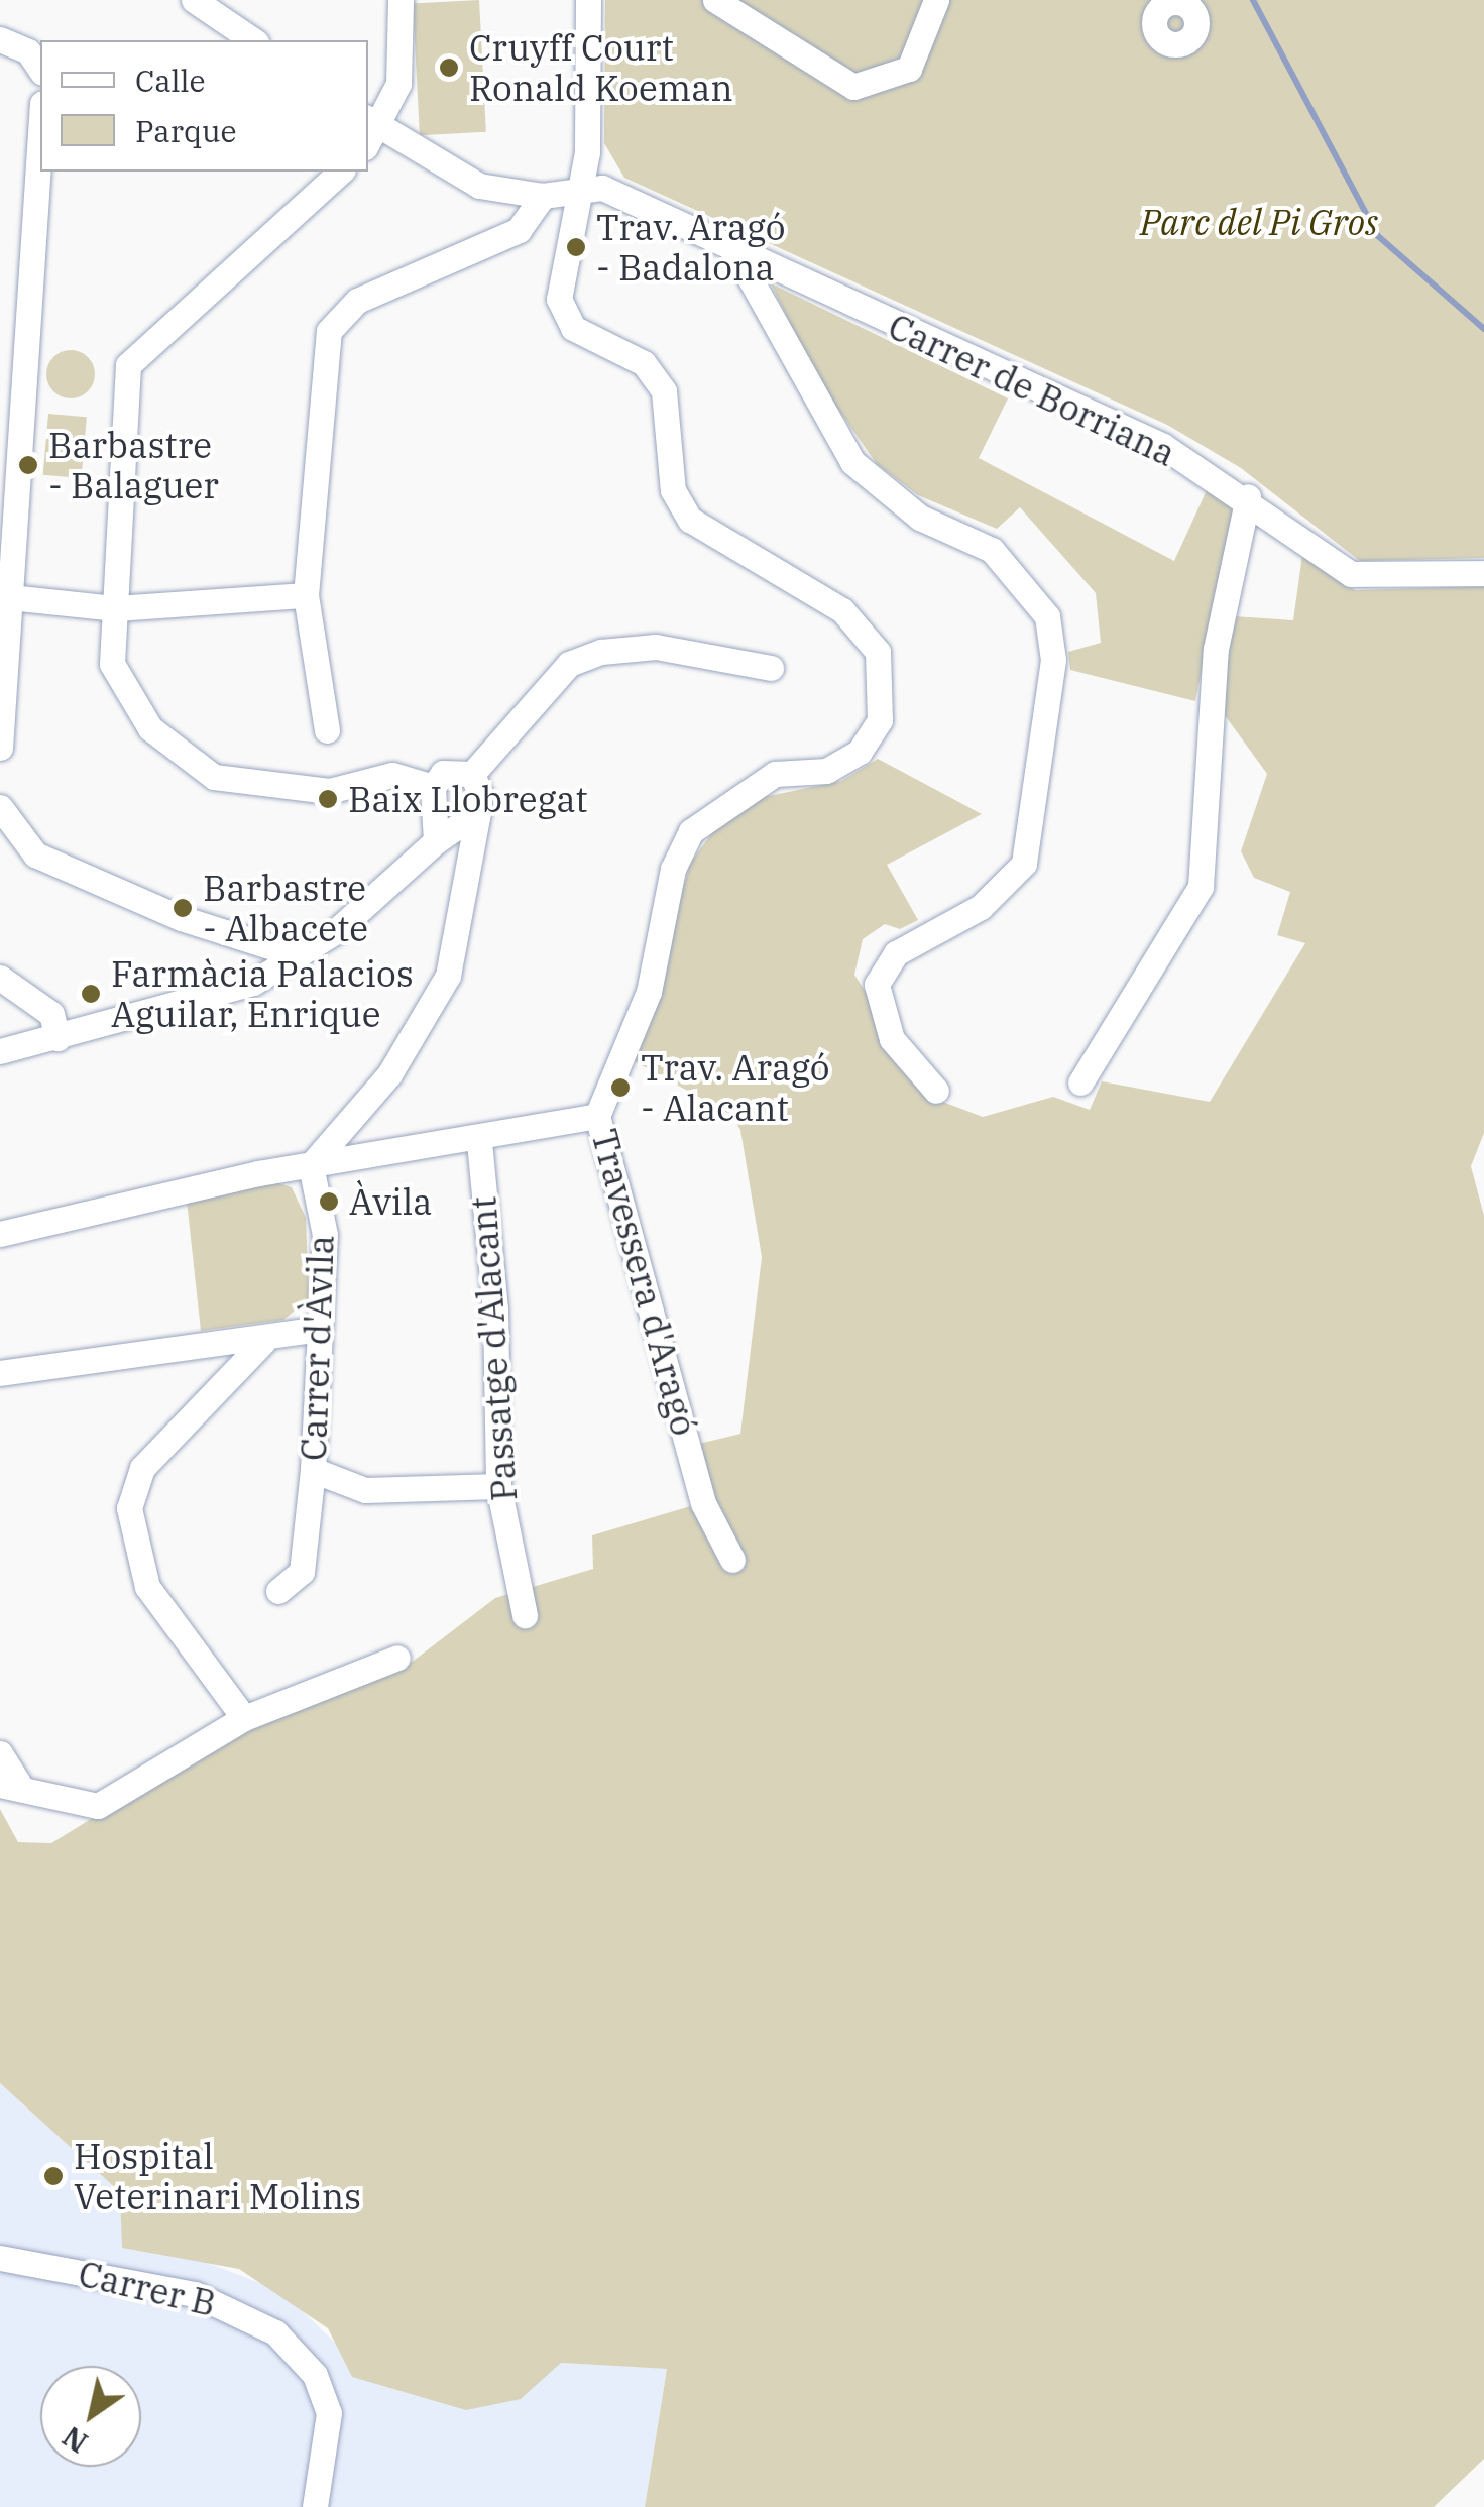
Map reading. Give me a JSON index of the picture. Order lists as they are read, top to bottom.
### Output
{
  "streets": {
    "street": [
      "Carrer de Borriana",
      "Travessera d'Aragó",
      "Carrer d'Àvila",
      "Passatge d'Alacant",
      "Carrer B"
    ]
  },
  "crossings": [
    ["Carrer de Borriana", "Travessera d'Aragó"]
  ],
  "parks": ["Parc del Pi Gros"],
  "places": [
    "Cruyff Court Ronald Koeman",
    "Trav. Aragó - Badalona",
    "Barbastre - Balaguer",
    "Baix Llobregat",
    "Barbastre - Albacete",
    "Farmàcia Palacios Aguilar, Enrique",
    "Trav. Aragó - Alacant",
    "Àvila",
    "Hospital Veterinari Molins"
  ],
  "legend": ["Calle", "Parque"],
  "north": "bottom left"
}
